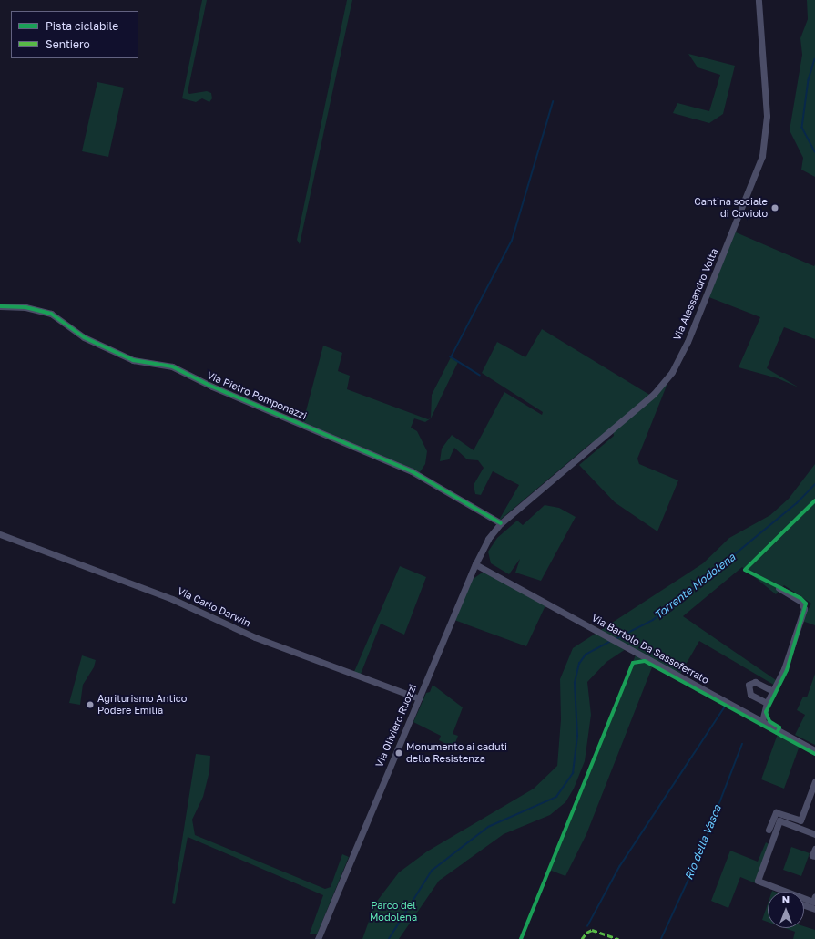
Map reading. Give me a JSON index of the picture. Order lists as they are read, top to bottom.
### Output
{
  "streets": {
    "street": [
      "Via Alessandro Volta",
      "Via Pietro Pomponazzi",
      "Via Carlo Darwin",
      "Via Bartolo Da Sassoferrato",
      "Via Oliviero Ruozzi"
    ]
  },
  "crossings": [
    ["Via Alessandro Volta", "Via Pietro Pomponazzi"],
    ["Via Alessandro Volta", "Via Oliviero Ruozzi"],
    ["Via Pietro Pomponazzi", "Via Oliviero Ruozzi"],
    ["Via Carlo Darwin", "Via Oliviero Ruozzi"],
    ["Via Bartolo Da Sassoferrato", "Via Oliviero Ruozzi"]
  ],
  "water": ["Torrente Modolena", "Rio della Vasca"],
  "parks": ["Parco del Modolena"],
  "places": ["Cantina sociale di Coviolo", "Agriturismo Antico Podere Emilia", "Monumento ai caduti della Resistenza"],
  "legend": ["Pista ciclabile", "Sentiero"],
  "north": "top"
}
